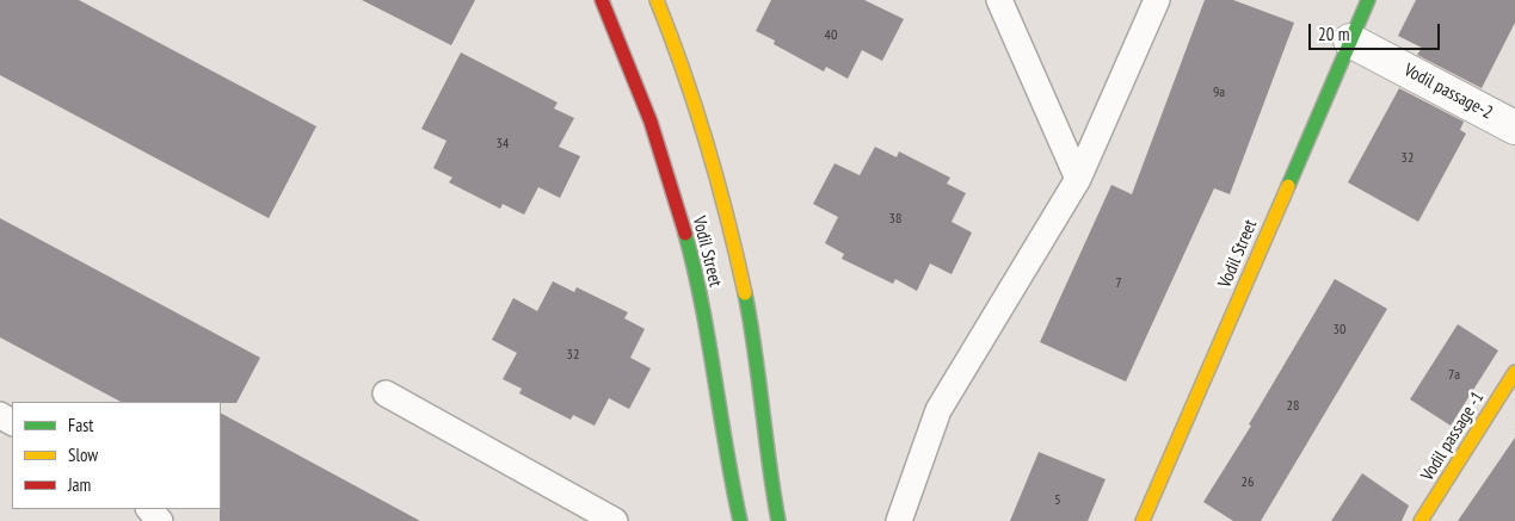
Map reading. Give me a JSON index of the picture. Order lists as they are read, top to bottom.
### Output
{
  "streets": {
    "street": ["Vodil passage-2", "Vodil Street", "Vodil passage -1"]
  },
  "crossings": [
    ["Vodil passage-2", "Vodil Street"]
  ],
  "house_numbers": [
    "40",
    "9a",
    "34",
    "32",
    "38",
    "7",
    "30",
    "32",
    "7a",
    "28",
    "26",
    "5"
  ],
  "legend": ["Fast", "Slow", "Jam"],
  "scale_bar": "20 m"
}
